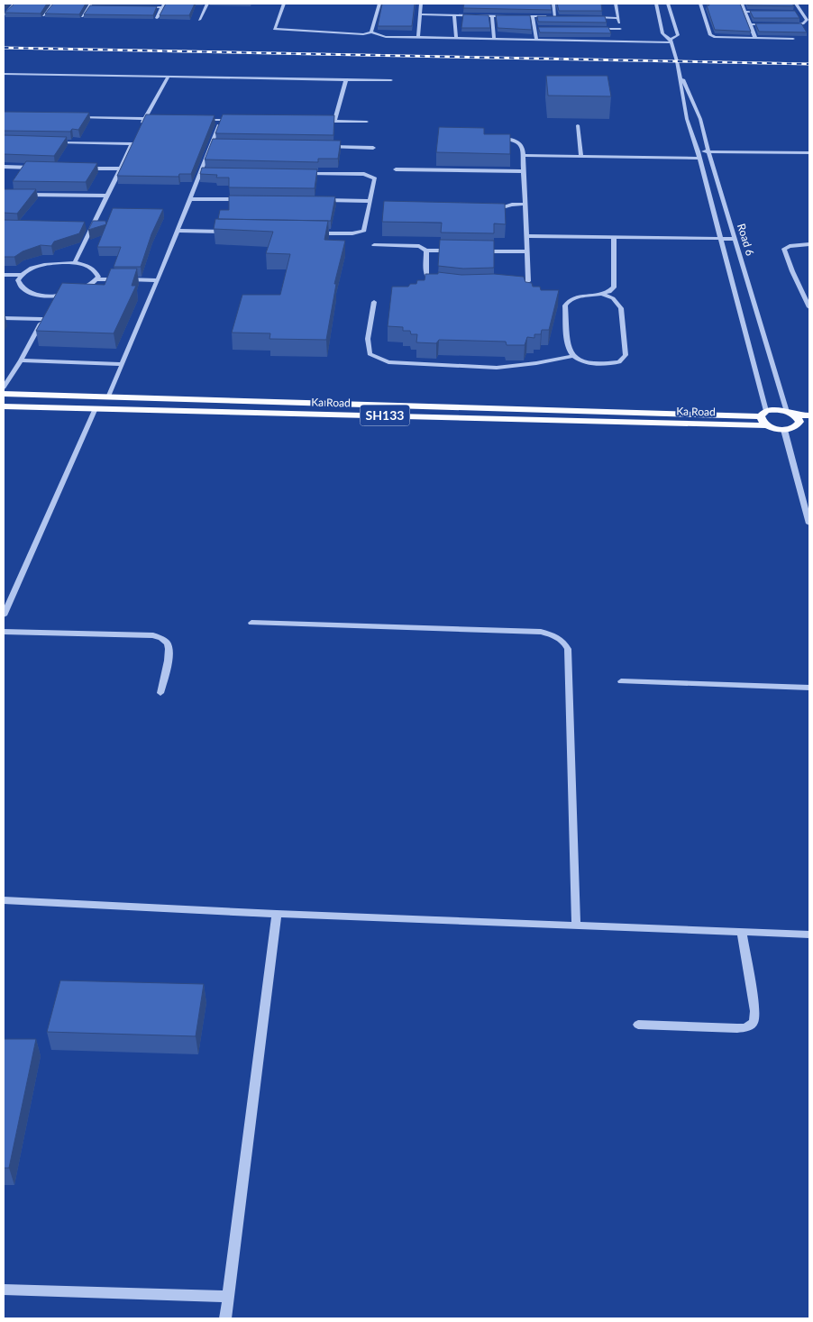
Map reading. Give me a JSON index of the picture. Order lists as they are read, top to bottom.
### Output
{
  "streets": {
    "main road": ["Ka Road", "SH133"],
    "street": ["Road 6"]
  },
  "crossings": [
    ["Road 6", "Ka Road"],
    ["Road 6", "SH133"],
    ["Ka Road", "SH133"]
  ]
}
